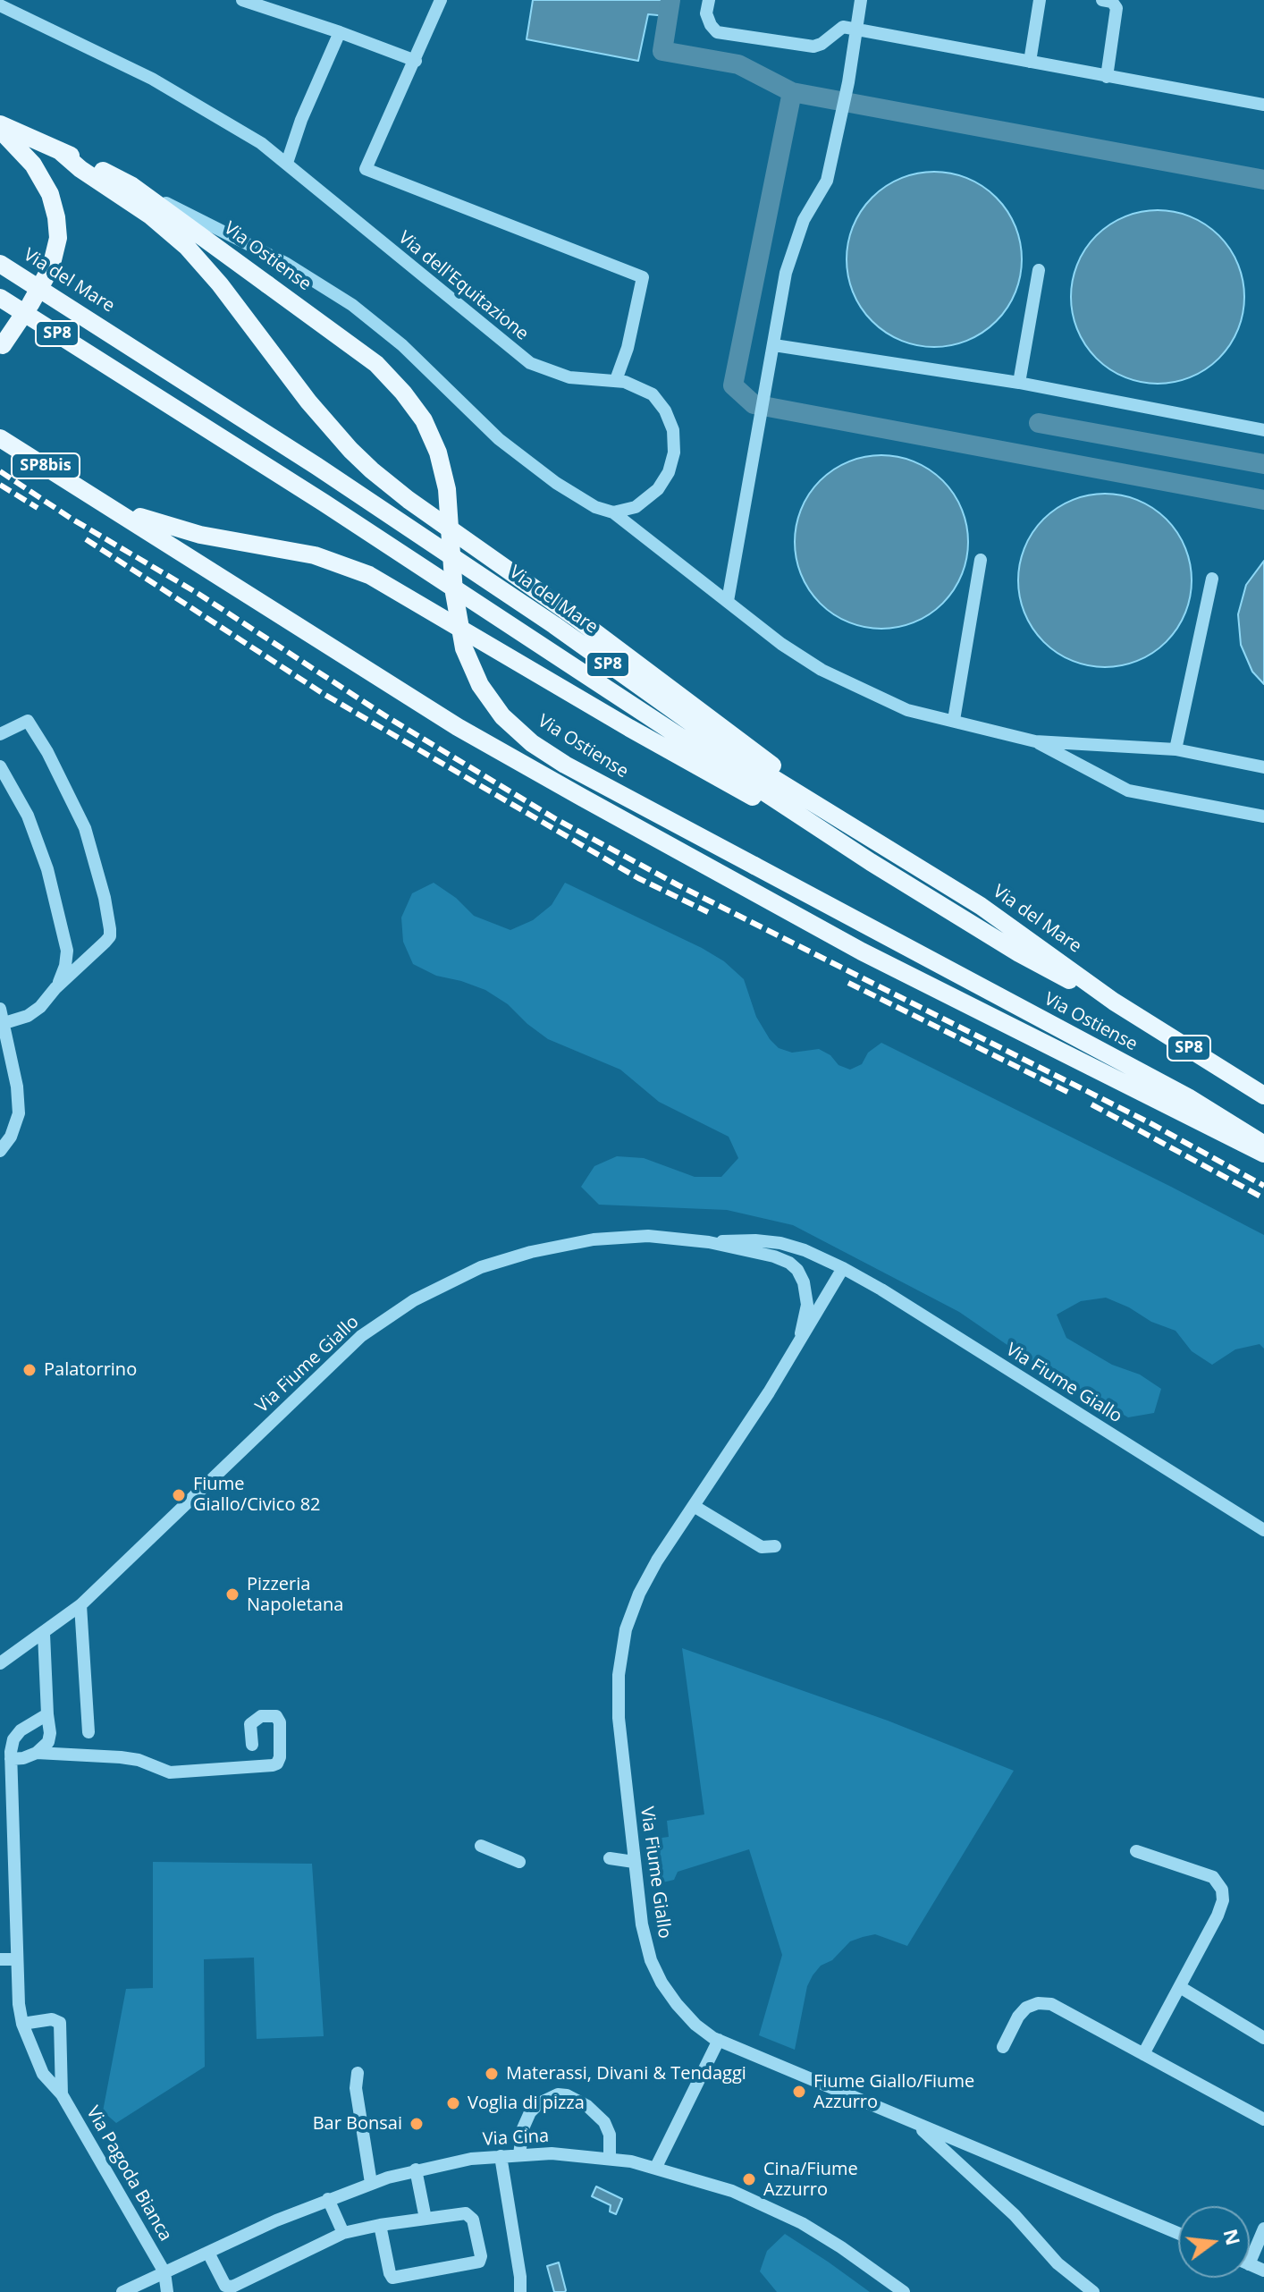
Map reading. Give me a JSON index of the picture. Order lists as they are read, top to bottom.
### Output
{
  "streets": {
    "main road": [
      "Via Ostiense",
      "Via del Mare",
      "SP8",
      "SP8bis"
    ],
    "street": [
      "Via dell'Equitazione",
      "Via Fiume Giallo",
      "Via Cina",
      "Via Pagoda Bianca"
    ]
  },
  "crossings": [
    ["Via Cina", "Via Pagoda Bianca"]
  ],
  "places": [
    "Palatorrino",
    "Fiume Giallo/Civico 82",
    "Pizzeria Napoletana",
    "Materassi, Divani & Tendaggi",
    "Fiume Giallo/Fiume Azzurro",
    "Voglia di pizza",
    "Bar Bonsai",
    "Cina/Fiume Azzurro"
  ],
  "north": "right"
}
